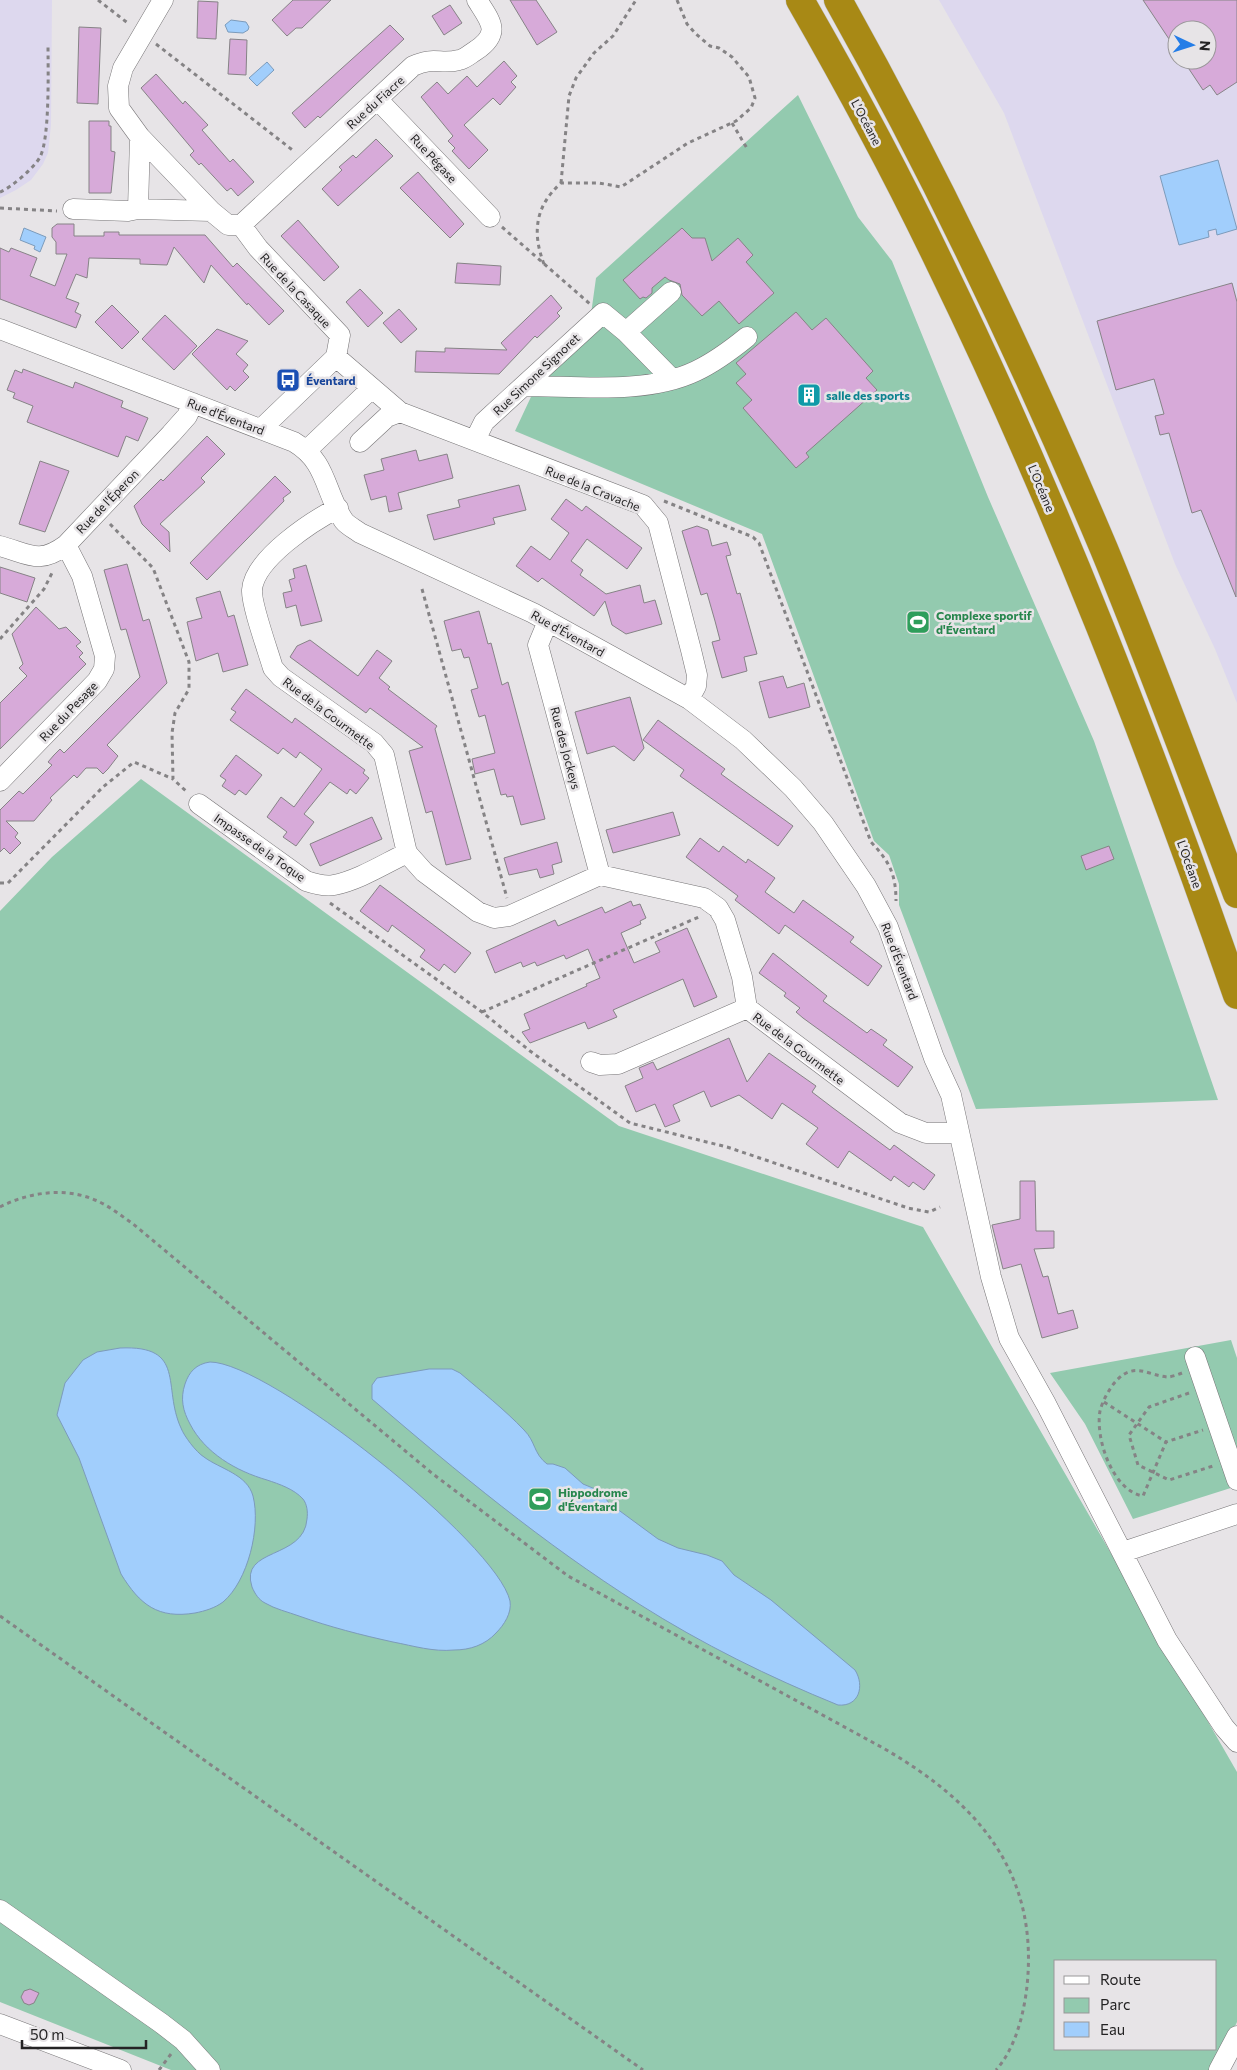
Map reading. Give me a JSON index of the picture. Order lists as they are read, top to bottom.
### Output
{
  "streets": {
    "highway": ["L’Océane"],
    "street": [
      "Rue du Fiacre",
      "Rue Pégase",
      "Rue de la Casaque",
      "Rue Simone Signoret",
      "Rue d'Éventard",
      "Rue de la Cravache",
      "Rue de l'Éperon",
      "Rue du Pesage",
      "Rue de la Gourmette",
      "Rue des Jockeys",
      "Impasse de la Toque"
    ]
  },
  "crossings": [
    ["Rue du Fiacre", "Rue Pégase"],
    ["Rue du Fiacre", "Rue de la Casaque"],
    ["Rue Simone Signoret", "Rue de la Cravache"],
    ["Rue d'Éventard", "Rue de la Cravache"],
    ["Rue d'Éventard", "Rue de l'Éperon"],
    ["Rue d'Éventard", "Rue de la Gourmette"],
    ["Rue d'Éventard", "Rue des Jockeys"],
    ["Rue de l'Éperon", "Rue du Pesage"],
    ["Rue de la Gourmette", "Rue des Jockeys"],
    ["Rue de la Gourmette", "Impasse de la Toque"]
  ],
  "places": {
    "bus stop": ["Éventard"],
    "building": ["salle des sports"],
    "sports": ["Complexe sportif d'Éventard", "Hippodrome d'Éventard"]
  },
  "legend": ["Route", "Parc", "Eau"],
  "scale_bar": "50 m",
  "north": "right"
}
